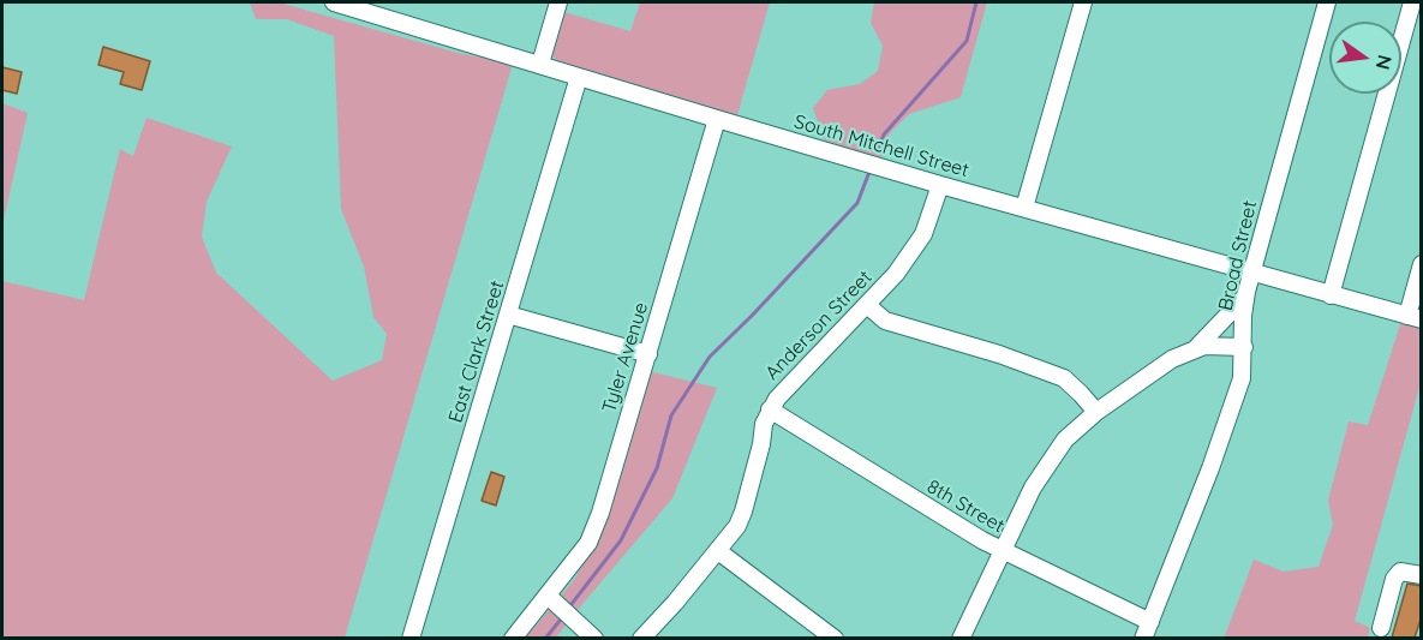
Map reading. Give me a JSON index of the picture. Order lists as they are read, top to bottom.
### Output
{
  "streets": {
    "street": [
      "South Mitchell Street",
      "Broad Street",
      "Anderson Street",
      "East Clark Street",
      "Tyler Avenue",
      "8th Street"
    ]
  },
  "crossings": [
    ["South Mitchell Street", "Broad Street"],
    ["South Mitchell Street", "Anderson Street"],
    ["South Mitchell Street", "East Clark Street"],
    ["South Mitchell Street", "Tyler Avenue"],
    ["Broad Street", "8th Street"],
    ["Anderson Street", "8th Street"]
  ],
  "north": "right"
}
